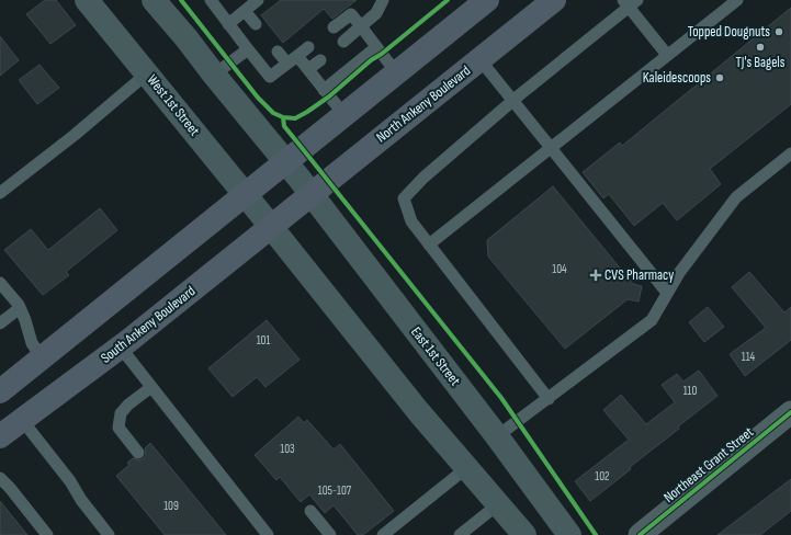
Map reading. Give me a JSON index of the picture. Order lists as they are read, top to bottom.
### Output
{
  "streets": {
    "main road": [
      "North Ankeny Boulevard",
      "West 1st Street",
      "South Ankeny Boulevard",
      "East 1st Street"
    ],
    "street": ["Northeast Grant Street"]
  },
  "crossings": [
    ["North Ankeny Boulevard", "South Ankeny Boulevard"],
    ["North Ankeny Boulevard", "East 1st Street"],
    ["West 1st Street", "South Ankeny Boulevard"],
    ["South Ankeny Boulevard", "East 1st Street"]
  ],
  "places": {
    "other": ["Topped Dougnuts", "TJ's Bagels", "Kaleidescoops"],
    "health": ["CVS Pharmacy"]
  },
  "house_numbers": [
    "104",
    "101",
    "114",
    "110",
    "103",
    "102",
    "105-107",
    "109"
  ]
}
